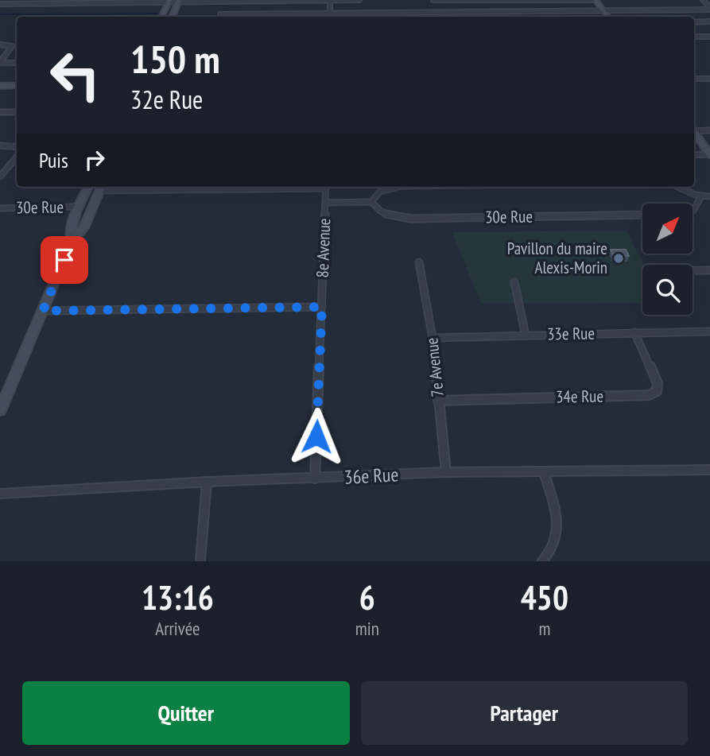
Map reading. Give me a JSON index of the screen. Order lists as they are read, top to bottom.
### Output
{
  "streets": {
    "street": [
      "30e Rue",
      "8e Avenue",
      "33e Rue",
      "7e Avenue",
      "34e Rue",
      "36e Rue"
    ]
  },
  "crossings": [
    ["8e Avenue", "36e Rue"],
    ["33e Rue", "7e Avenue"],
    ["33e Rue", "34e Rue"],
    ["7e Avenue", "34e Rue"],
    ["7e Avenue", "36e Rue"]
  ],
  "places": ["Pavillon du maire Alexis-Morin"],
  "north": "top right",
  "page": {
    "turn": ["150 m", "32e Rue"],
    "then": "Puis",
    "eta": [
      "13:16",
      "Arrivée",
      "6",
      "min",
      "450",
      "m"
    ],
    "buttons": ["Quitter", "Partager"]
  }
}
